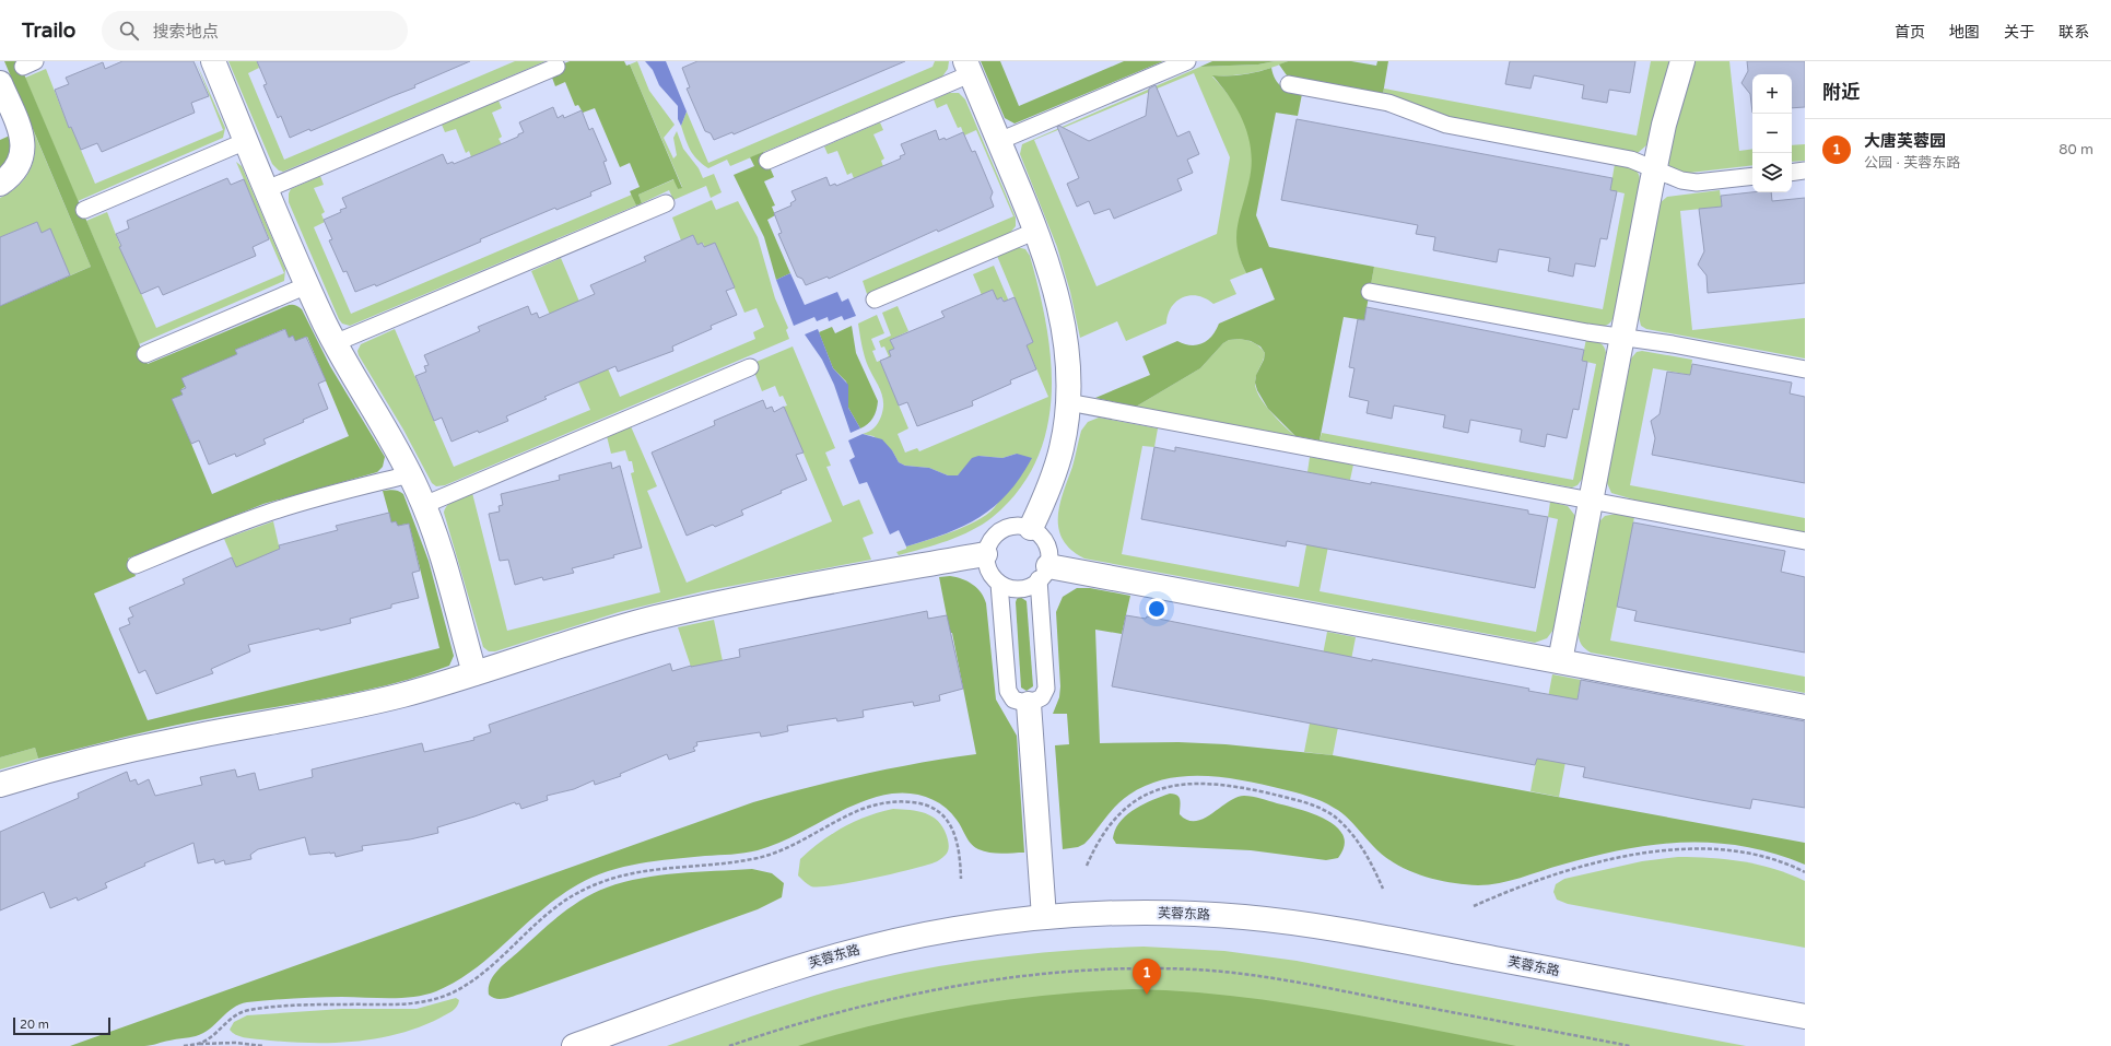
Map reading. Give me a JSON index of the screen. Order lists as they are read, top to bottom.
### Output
{
  "streets": {
    "street": ["芙蓉东路"]
  },
  "scale_bar": "20 m",
  "page": {
    "header": "Trailo",
    "search": "搜索地点",
    "nav": [
      "首页",
      "地图",
      "关于",
      "联系"
    ],
    "heading": "附近",
    "map_buttons": ["+", "−"],
    "list": [
      {
        "mark": "1",
        "name": "大唐芙蓉园",
        "note": "公园 · 芙蓉东路",
        "value": "80 m"
      }
    ],
    "pins": "1",
    "scale": "20 m"
  }
}
